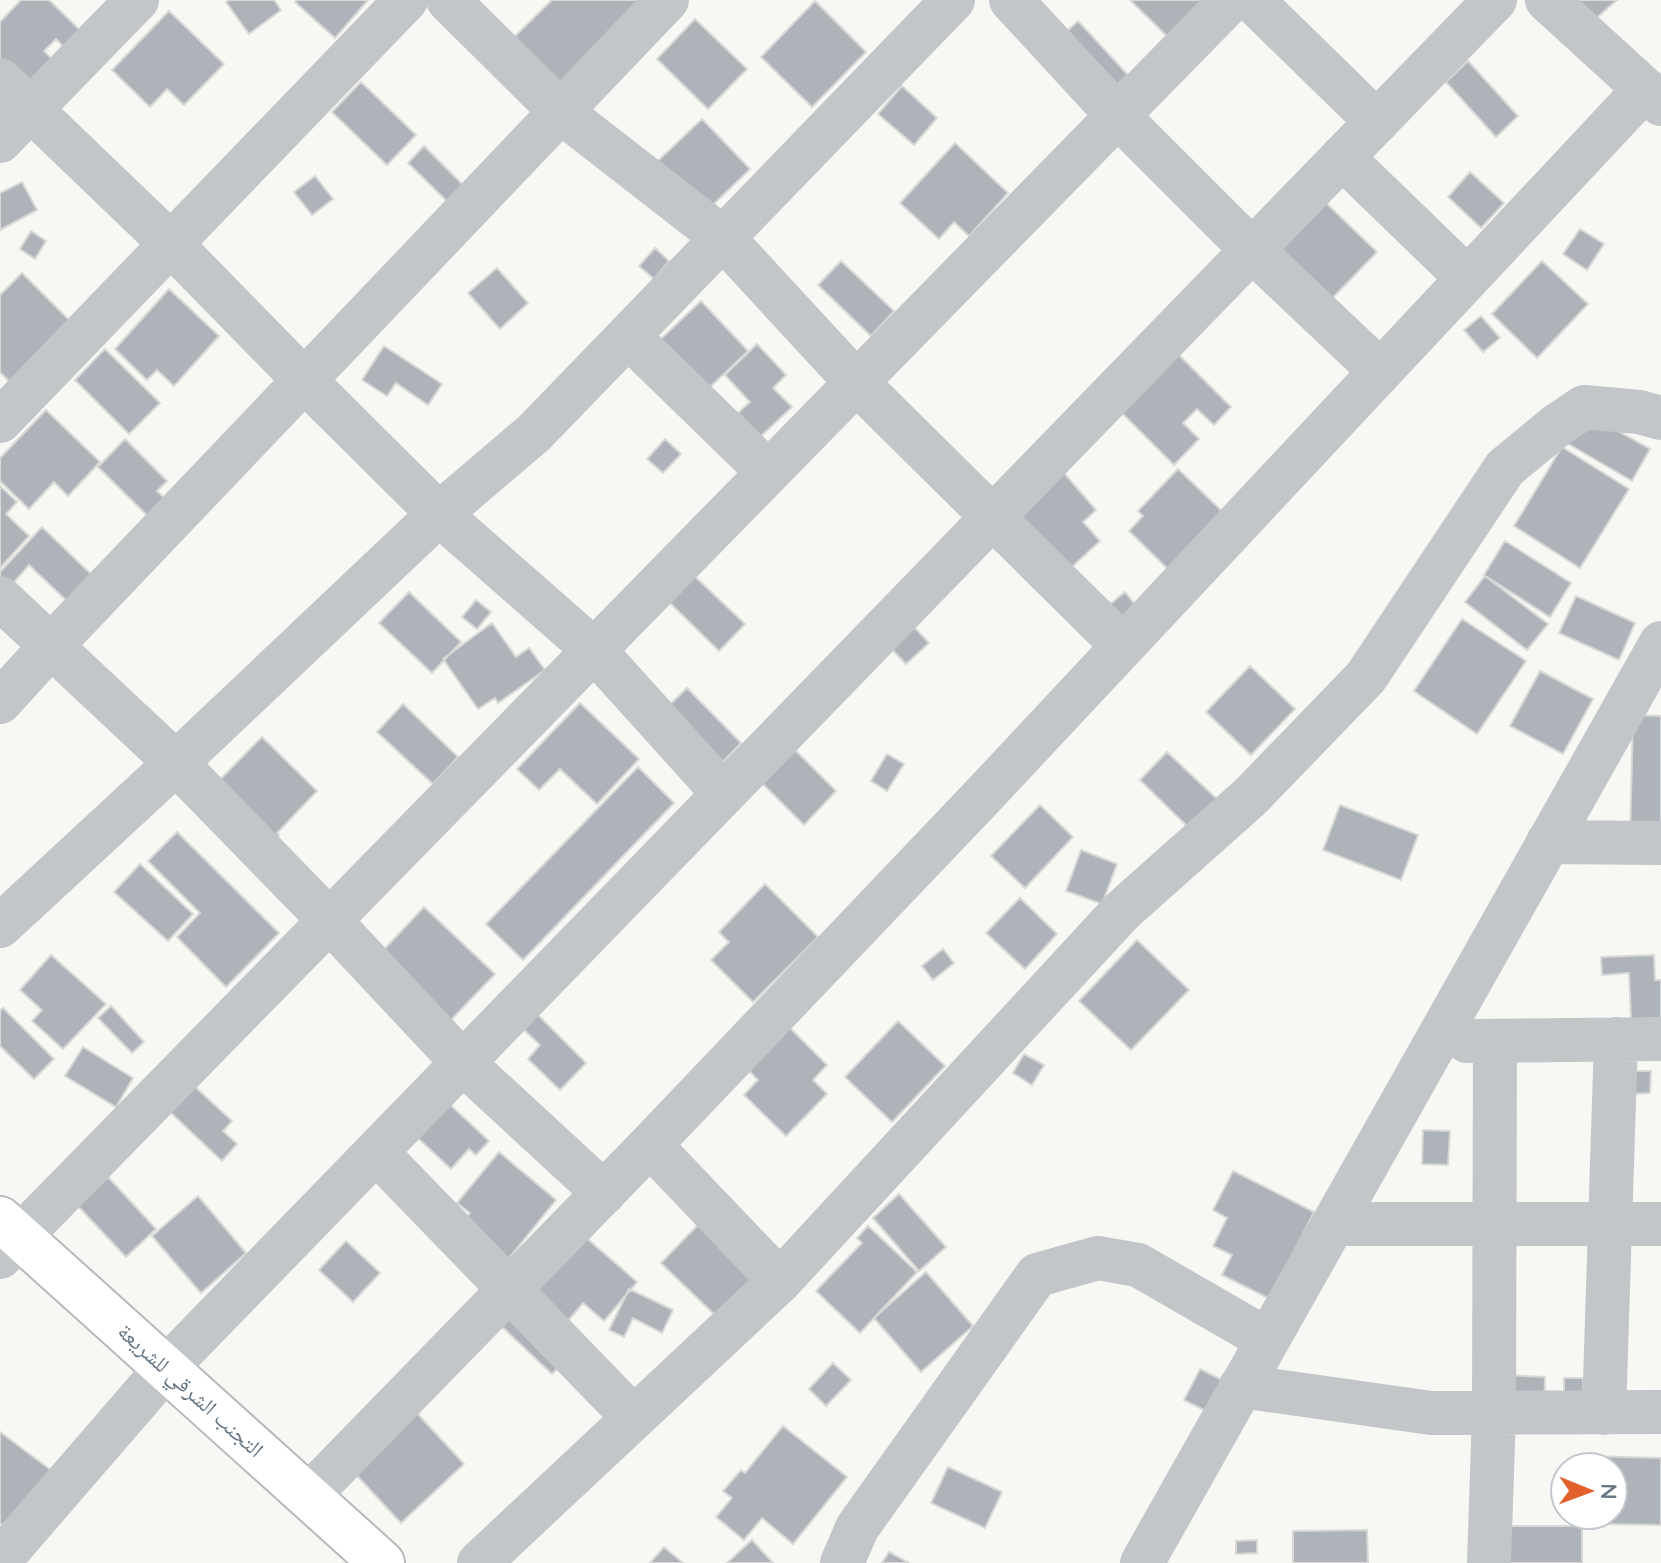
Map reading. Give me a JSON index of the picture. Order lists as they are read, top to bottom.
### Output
{
  "streets": {
    "main road": ["التجنب الشرقي للشريعة"]
  },
  "north": "right"
}
